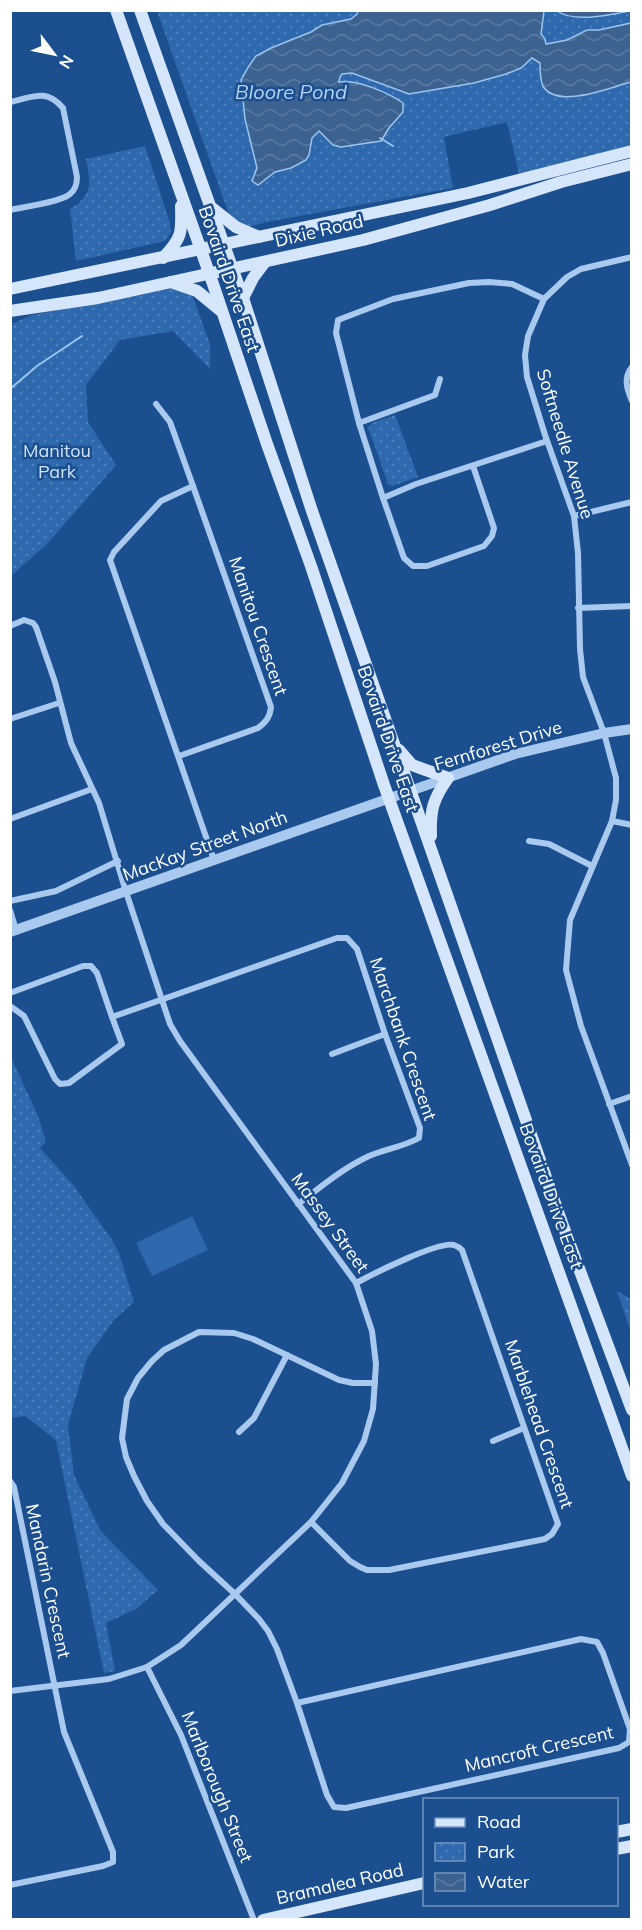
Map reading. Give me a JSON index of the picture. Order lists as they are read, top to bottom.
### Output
{
  "streets": {
    "main road": ["Dixie Road", "Bovaird Drive East", "Bramalea Road"],
    "street": [
      "Softneedle Avenue",
      "Manitou Crescent",
      "Fernforest Drive",
      "MacKay Street North",
      "Marchbank Crescent",
      "Massey Street",
      "Marblehead Crescent",
      "Mandarin Crescent",
      "Mancroft Crescent",
      "Marlborough Street"
    ]
  },
  "crossings": [
    ["Dixie Road", "Bovaird Drive East"],
    ["Bovaird Drive East", "Fernforest Drive"],
    ["Bovaird Drive East", "MacKay Street North"],
    ["Softneedle Avenue", "Fernforest Drive"],
    ["Fernforest Drive", "MacKay Street North"],
    ["MacKay Street North", "Massey Street"],
    ["Marchbank Crescent", "Massey Street"],
    ["Massey Street", "Marblehead Crescent"],
    ["Massey Street", "Mandarin Crescent"],
    ["Massey Street", "Mancroft Crescent"],
    ["Massey Street", "Marlborough Street"]
  ],
  "water": ["Bloore Pond"],
  "parks": ["Manitou Park"],
  "legend": ["Road", "Park", "Water"],
  "north": "bottom right"
}
